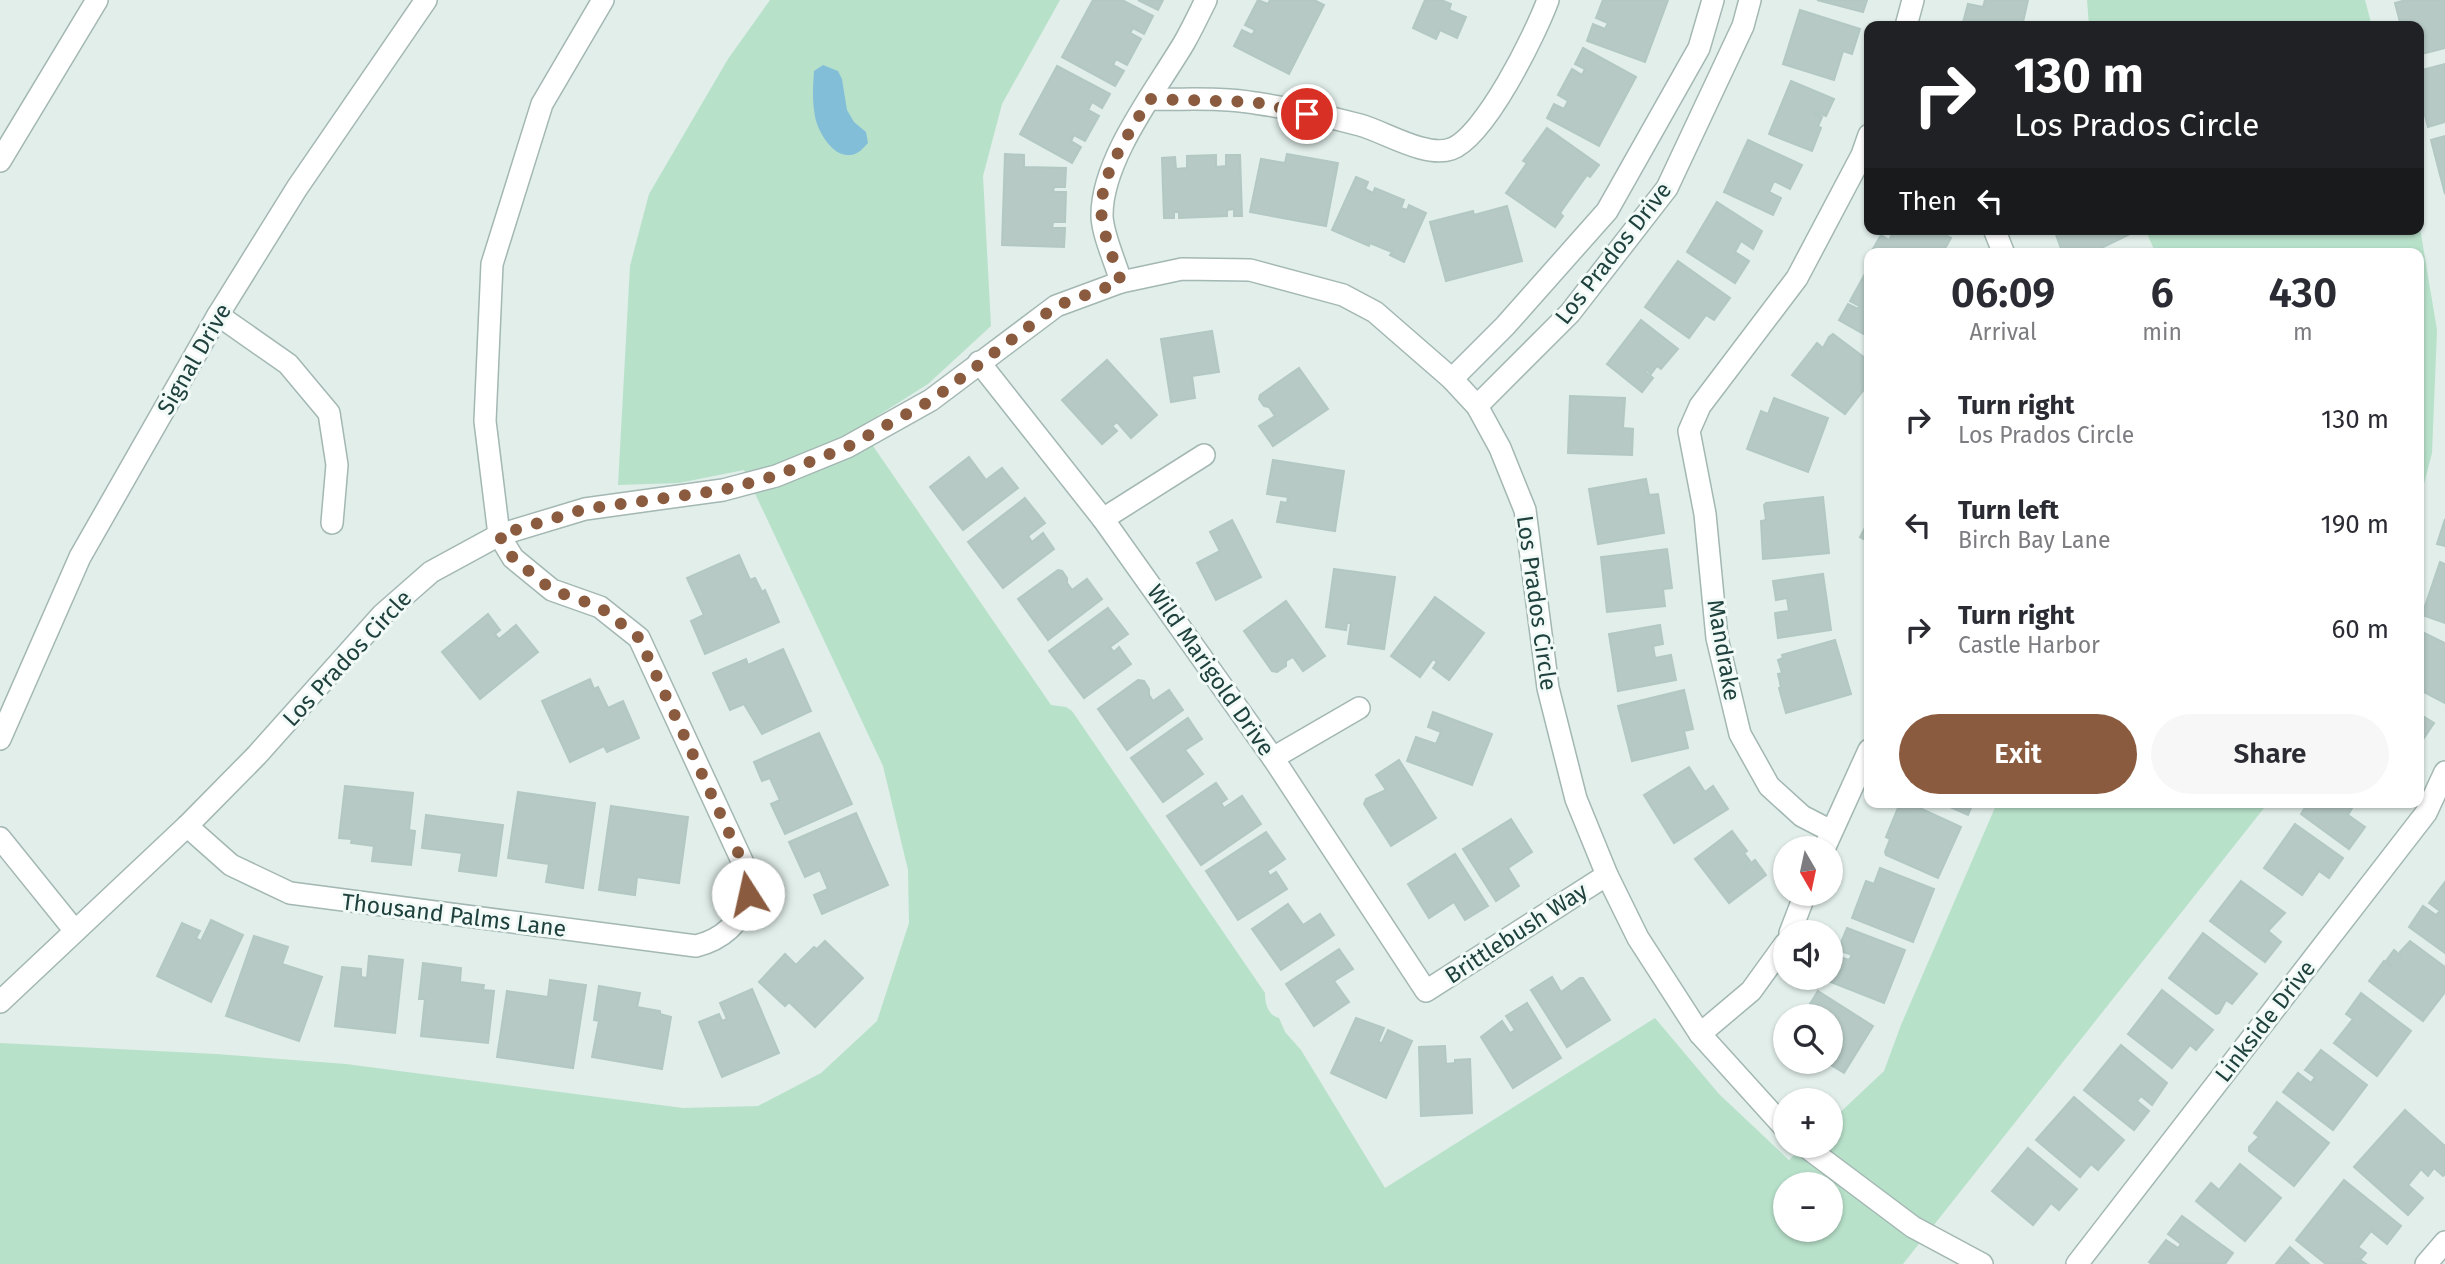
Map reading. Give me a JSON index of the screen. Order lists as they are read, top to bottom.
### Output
{
  "streets": {
    "street": [
      "Los Prados Drive",
      "Signal Drive",
      "Los Prados Circle",
      "Mandrake",
      "Wild Marigold Drive",
      "Thousand Palms Lane",
      "Brittlebush Way",
      "Linkside Drive"
    ]
  },
  "crossings": [
    ["Los Prados Drive", "Los Prados Circle"],
    ["Los Prados Circle", "Wild Marigold Drive"],
    ["Los Prados Circle", "Thousand Palms Lane"],
    ["Los Prados Circle", "Brittlebush Way"],
    ["Wild Marigold Drive", "Brittlebush Way"]
  ],
  "north": "bottom",
  "page": {
    "turn": ["130 m", "Los Prados Circle"],
    "then": "Then",
    "eta": [
      "06:09",
      "Arrival",
      "6",
      "min",
      "430",
      "m"
    ],
    "list": [
      {
        "name": "Turn right",
        "note": "Los Prados Circle",
        "value": "130 m"
      },
      {
        "name": "Turn left",
        "note": "Birch Bay Lane",
        "value": "190 m"
      },
      {
        "name": "Turn right",
        "note": "Castle Harbor",
        "value": "60 m"
      }
    ],
    "buttons": ["Exit", "Share"],
    "map_buttons": ["+", "−"]
  }
}
